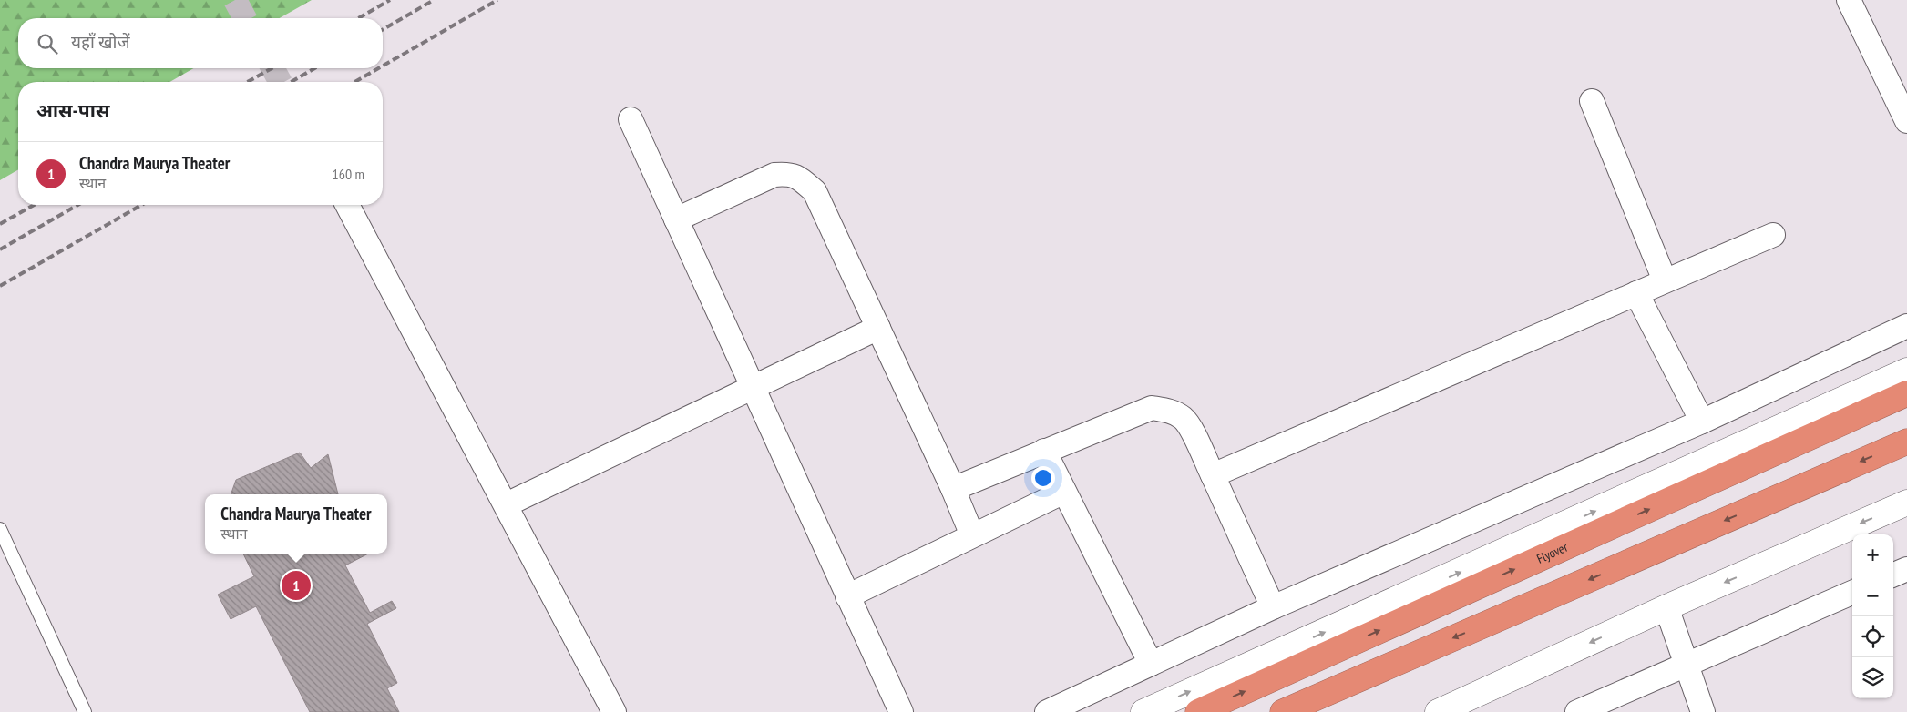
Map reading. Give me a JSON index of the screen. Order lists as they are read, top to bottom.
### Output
{
  "streets": {
    "highway": ["Flyover"]
  },
  "page": {
    "search": "यहाँ खोजें",
    "heading": "आस-पास",
    "list": [
      {
        "mark": "1",
        "name": "Chandra Maurya Theater",
        "note": "स्थान",
        "value": "160 m"
      }
    ],
    "popup": ["Chandra Maurya Theater", "स्थान"],
    "map_buttons": ["+", "−"],
    "pins": "1"
  }
}
